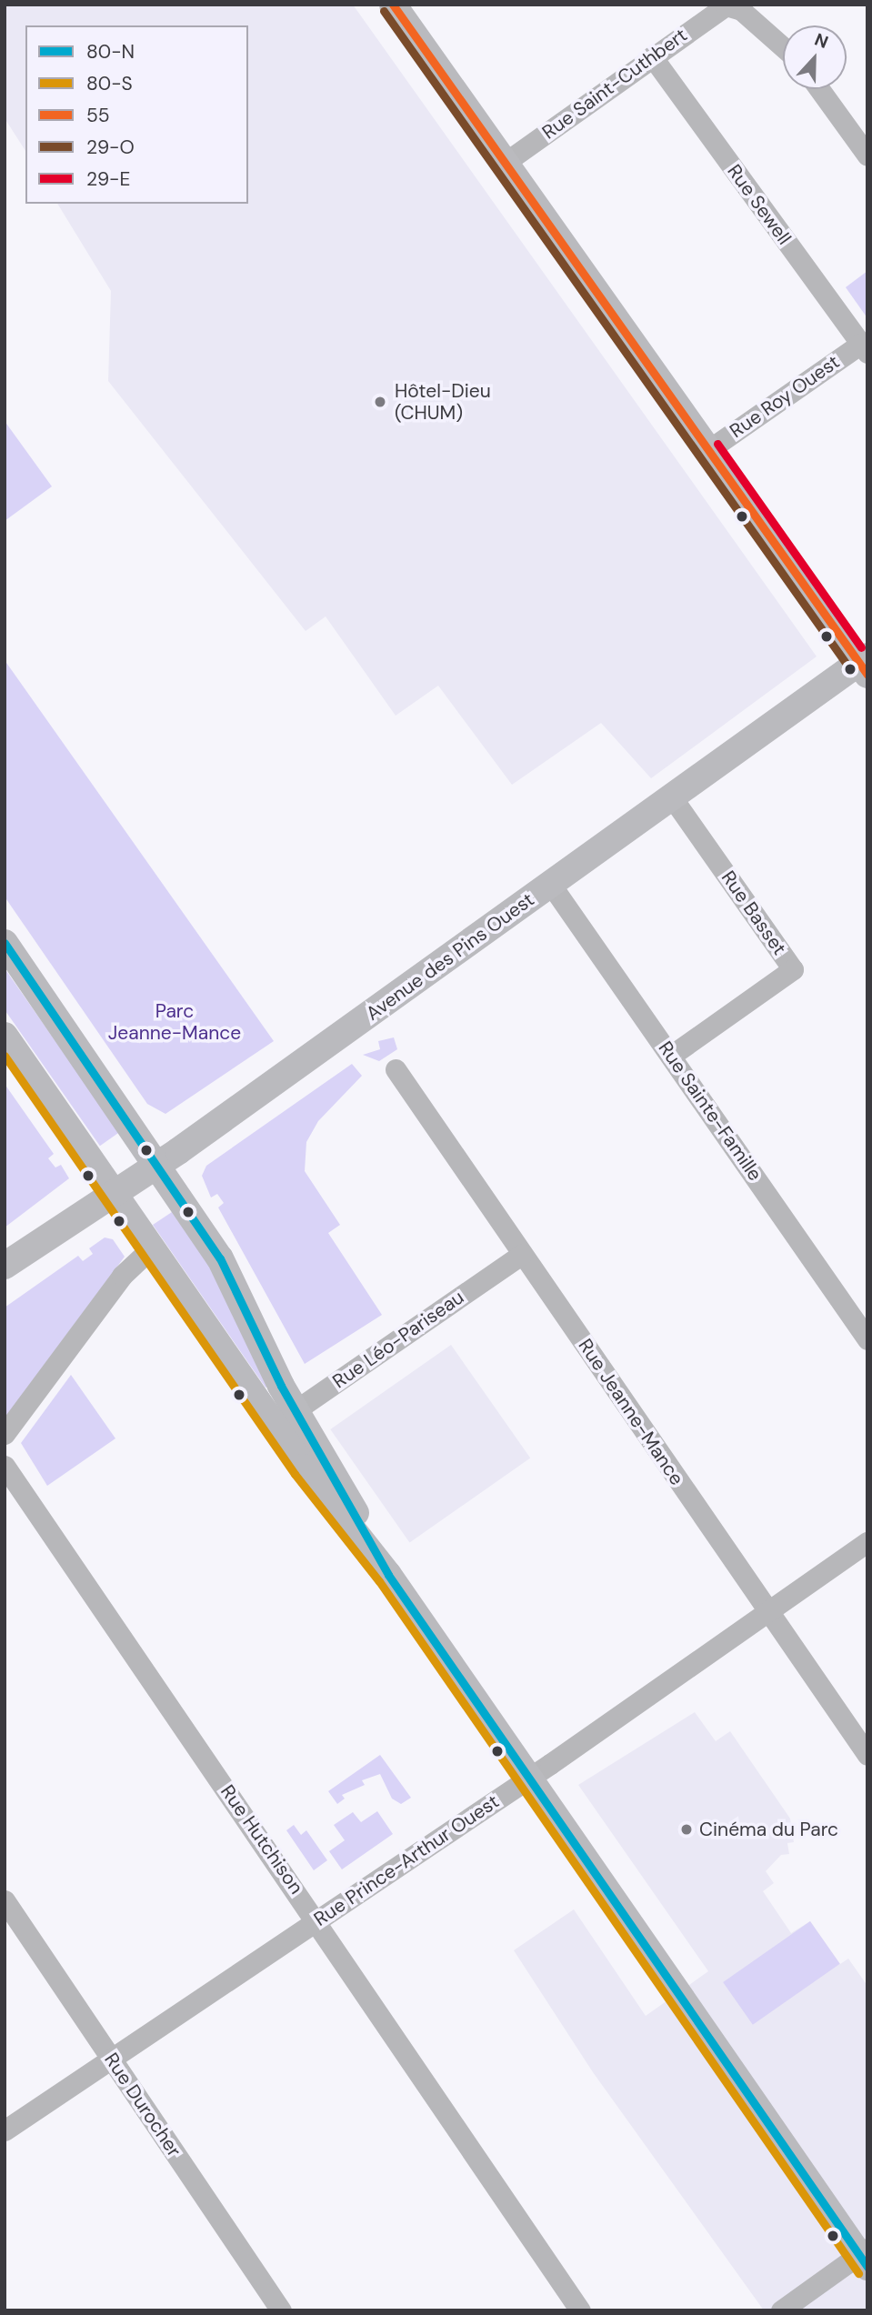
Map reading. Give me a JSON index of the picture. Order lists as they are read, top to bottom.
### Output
{
  "streets": {
    "main road": ["Avenue des Pins Ouest"],
    "street": [
      "Rue Saint-Cuthbert",
      "Rue Sewell",
      "Rue Roy Ouest",
      "Rue Basset",
      "Rue Sainte-Famille",
      "Rue Léo-Pariseau",
      "Rue Jeanne-Mance",
      "Rue Hutchison",
      "Rue Prince-Arthur Ouest",
      "Rue Durocher"
    ]
  },
  "crossings": [
    ["Rue Saint-Cuthbert", "Rue Sewell"],
    ["Rue Sewell", "Rue Roy Ouest"],
    ["Rue Basset", "Avenue des Pins Ouest"],
    ["Rue Basset", "Rue Sainte-Famille"],
    ["Avenue des Pins Ouest", "Rue Sainte-Famille"],
    ["Rue Léo-Pariseau", "Rue Jeanne-Mance"],
    ["Rue Jeanne-Mance", "Rue Prince-Arthur Ouest"],
    ["Rue Hutchison", "Rue Prince-Arthur Ouest"],
    ["Rue Prince-Arthur Ouest", "Rue Durocher"]
  ],
  "parks": ["Parc Jeanne-Mance"],
  "places": ["Hôtel-Dieu (CHUM)", "Cinéma du Parc"],
  "lines": [
    "transit line 55",
    "transit line 29-O",
    "transit line 29-E",
    "transit line 80-N",
    "transit line 80-S"
  ],
  "legend": [
    "80-N",
    "80-S",
    "55",
    "29-O",
    "29-E"
  ],
  "north": "top"
}
